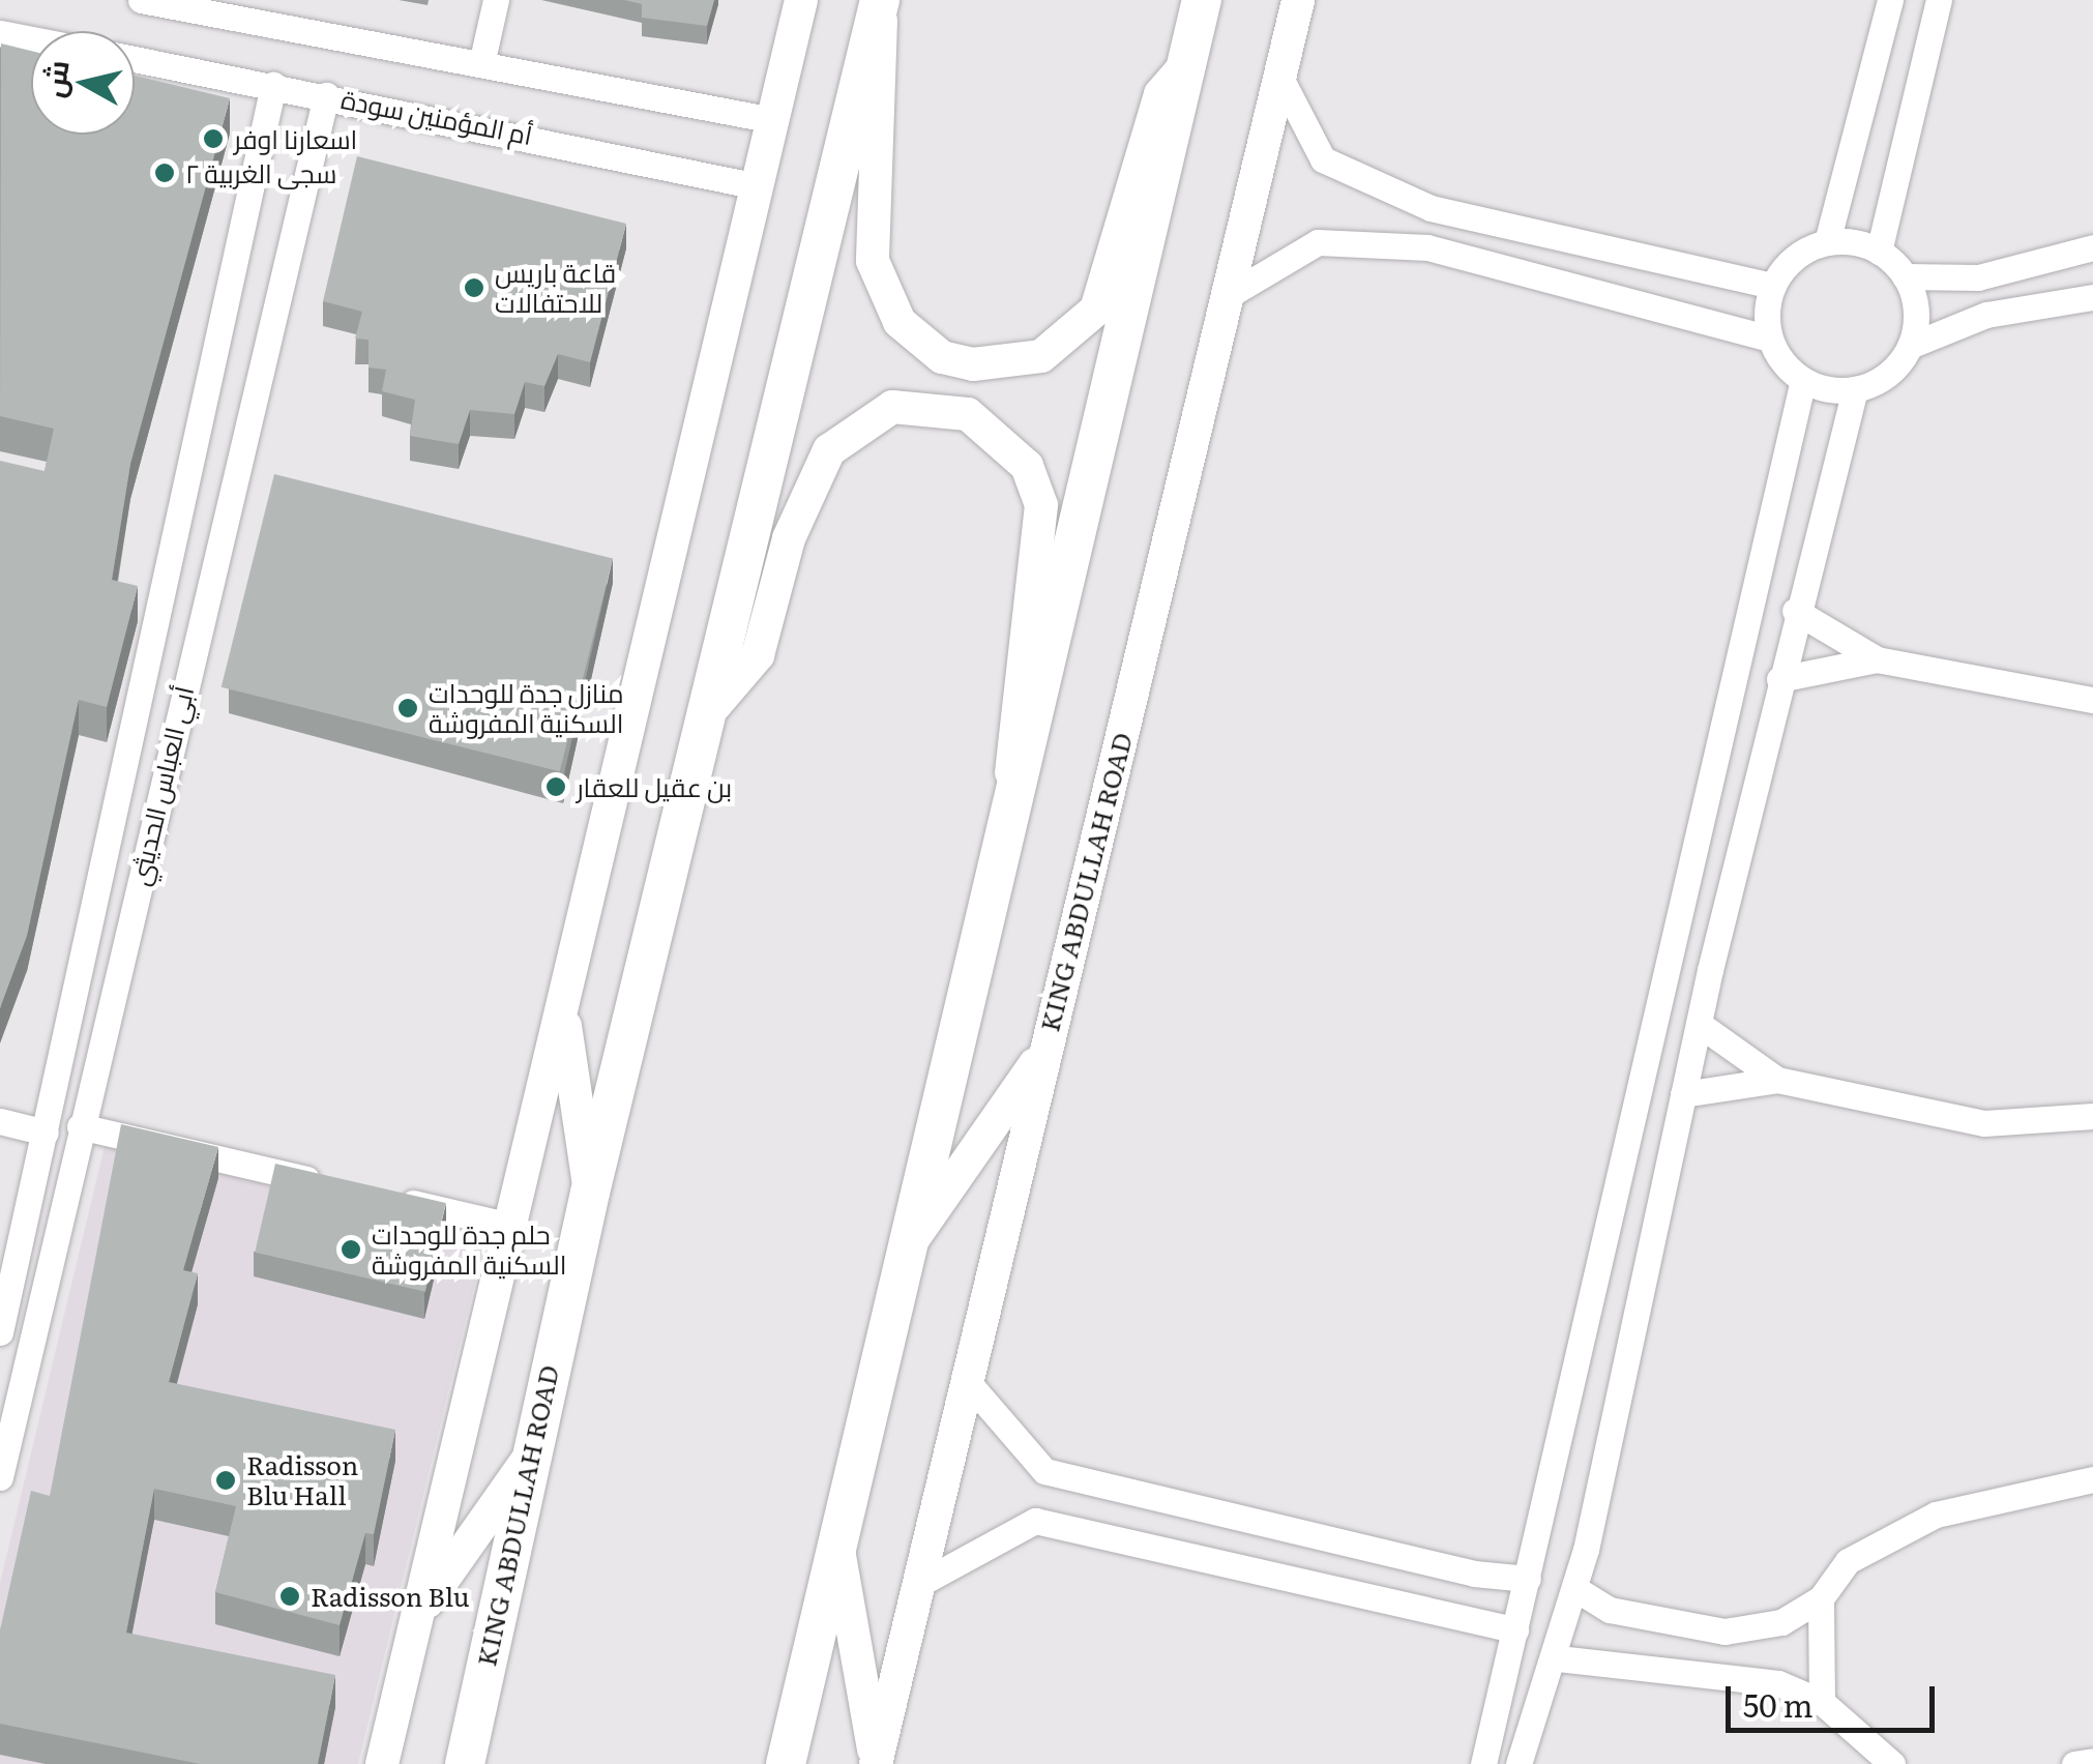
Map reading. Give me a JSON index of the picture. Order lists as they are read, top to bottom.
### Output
{
  "streets": {
    "highway": ["KING ABDULLAH ROAD"],
    "street": ["أم المؤمنين سودة", "أبي العباس الحديثي"]
  },
  "crossings": [
    ["أم المؤمنين سودة", "أبي العباس الحديثي"]
  ],
  "places": [
    "اسعارنا اوفر",
    "سجى الغربية ٢",
    "قاعة باريس للاحتفالات",
    "منازل جدة للوحدات السكنية المفروشة",
    "بن عقيل للعقار",
    "حلم جدة للوحدات السكنية المفروشة",
    "Radisson Blu Hall",
    "Radisson Blu"
  ],
  "scale_bar": "50 m",
  "north": "left"
}
